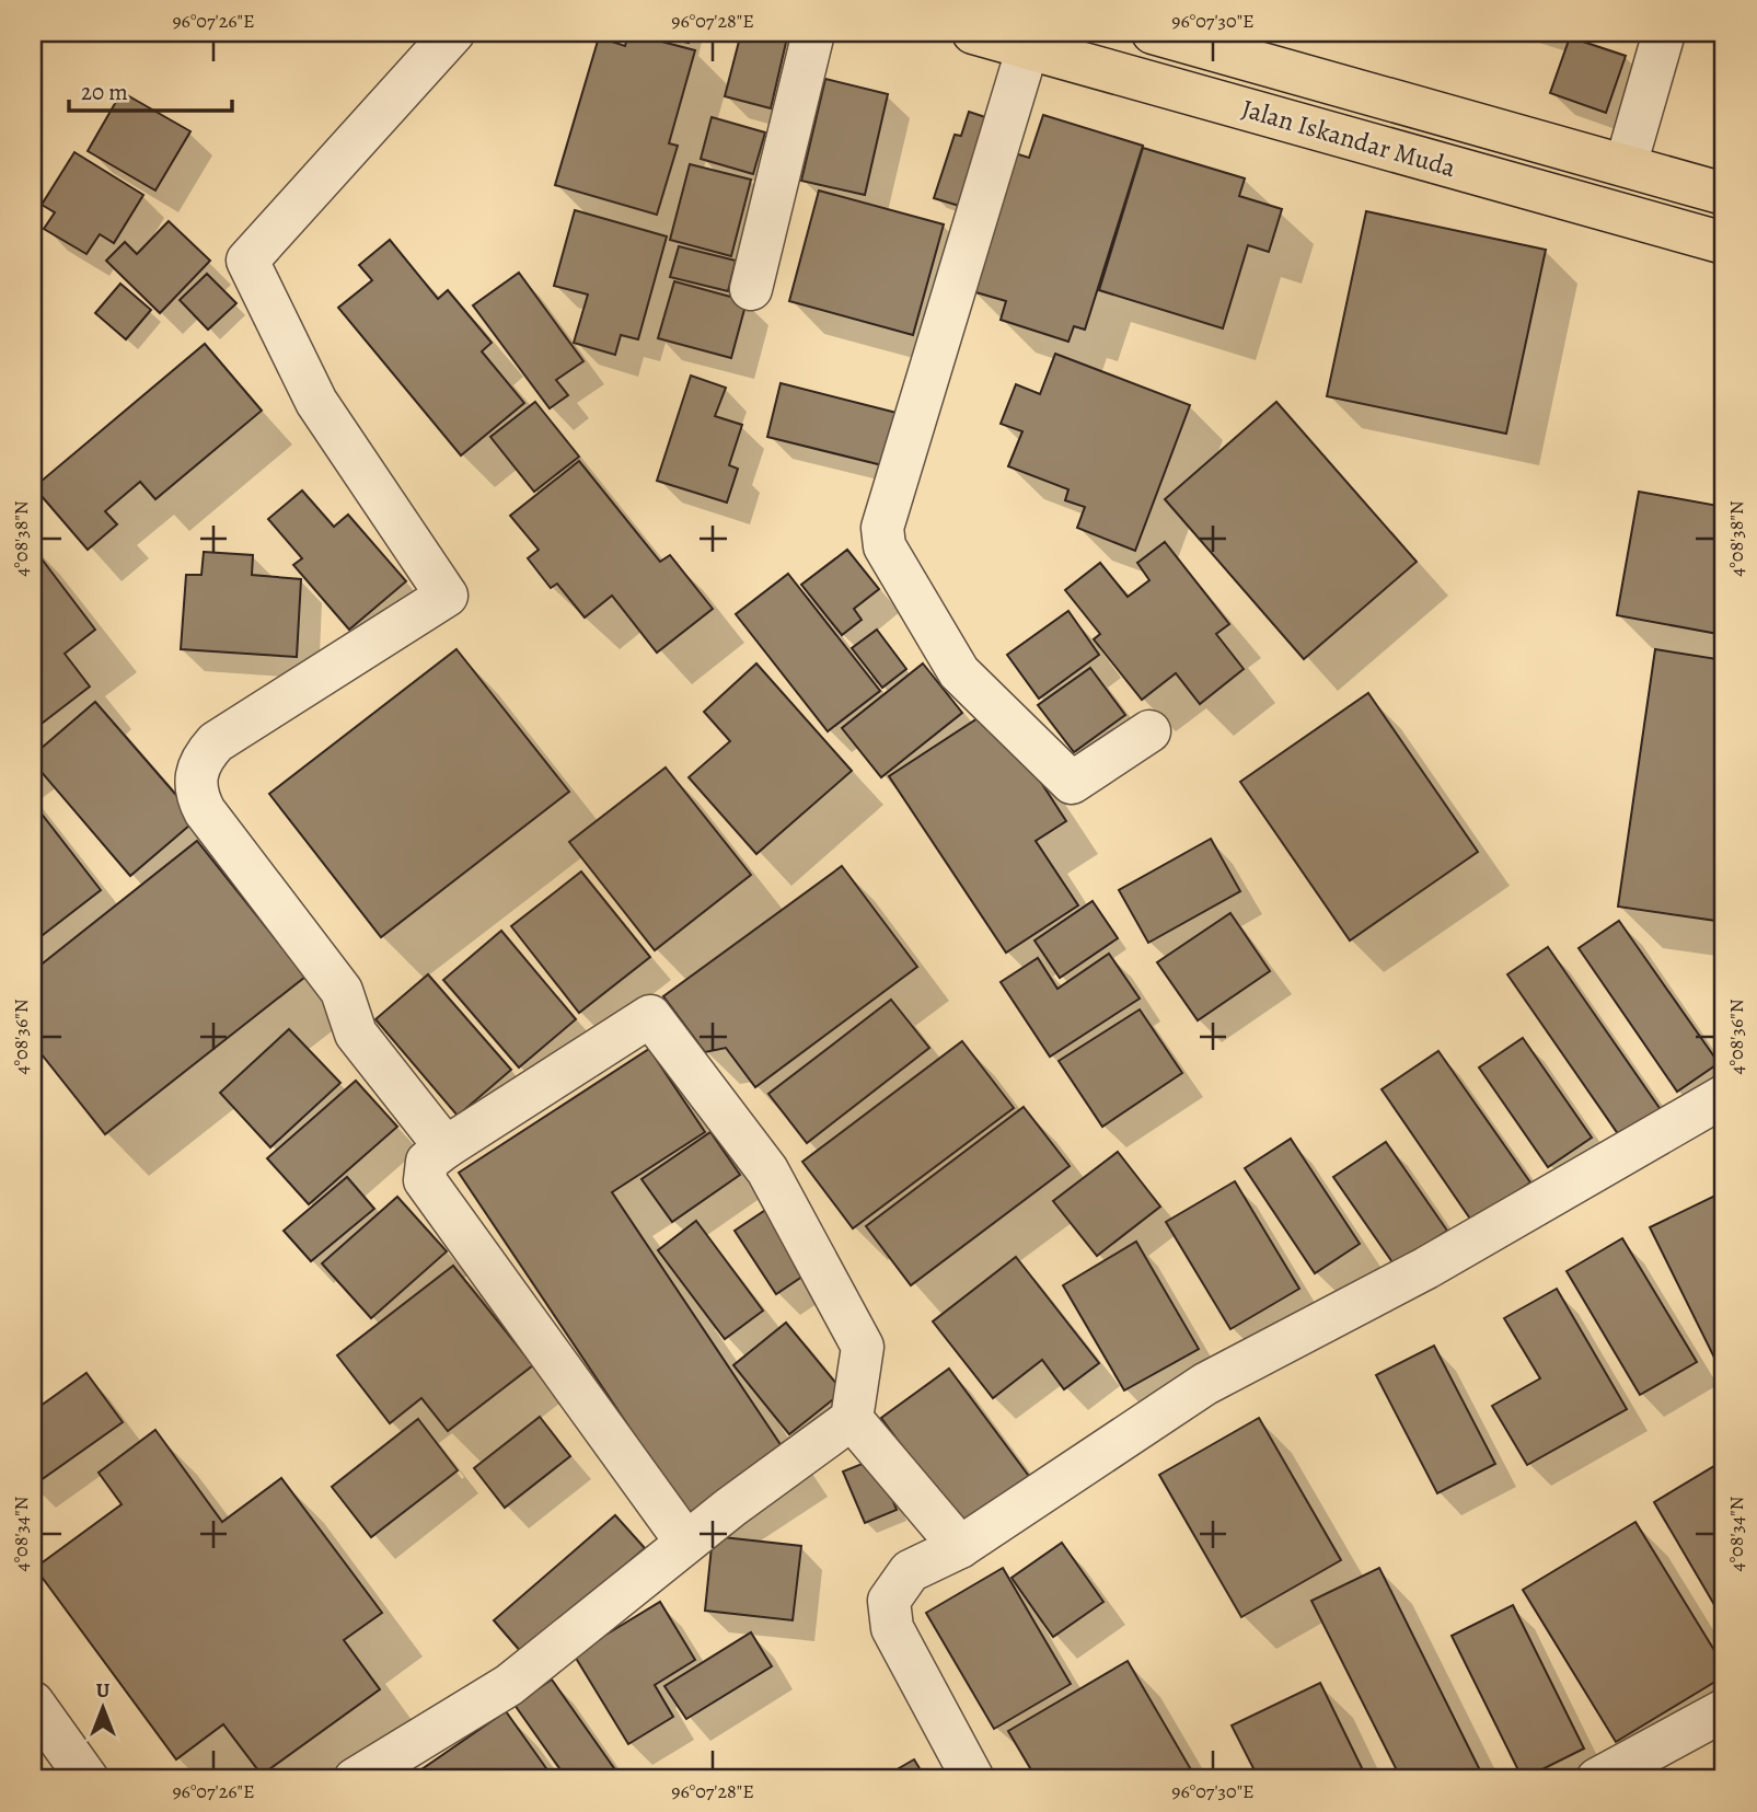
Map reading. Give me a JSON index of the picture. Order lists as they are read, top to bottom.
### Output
{
  "streets": {
    "highway": ["Jalan Iskandar Muda"]
  },
  "scale_bar": "20 m",
  "north": "top",
  "coordinates": [
    "96°07'26\"E",
    "96°07'28\"E",
    "96°07'30\"E",
    "4°08'38\"N",
    "4°08'36\"N",
    "4°08'34\"N"
  ]
}
